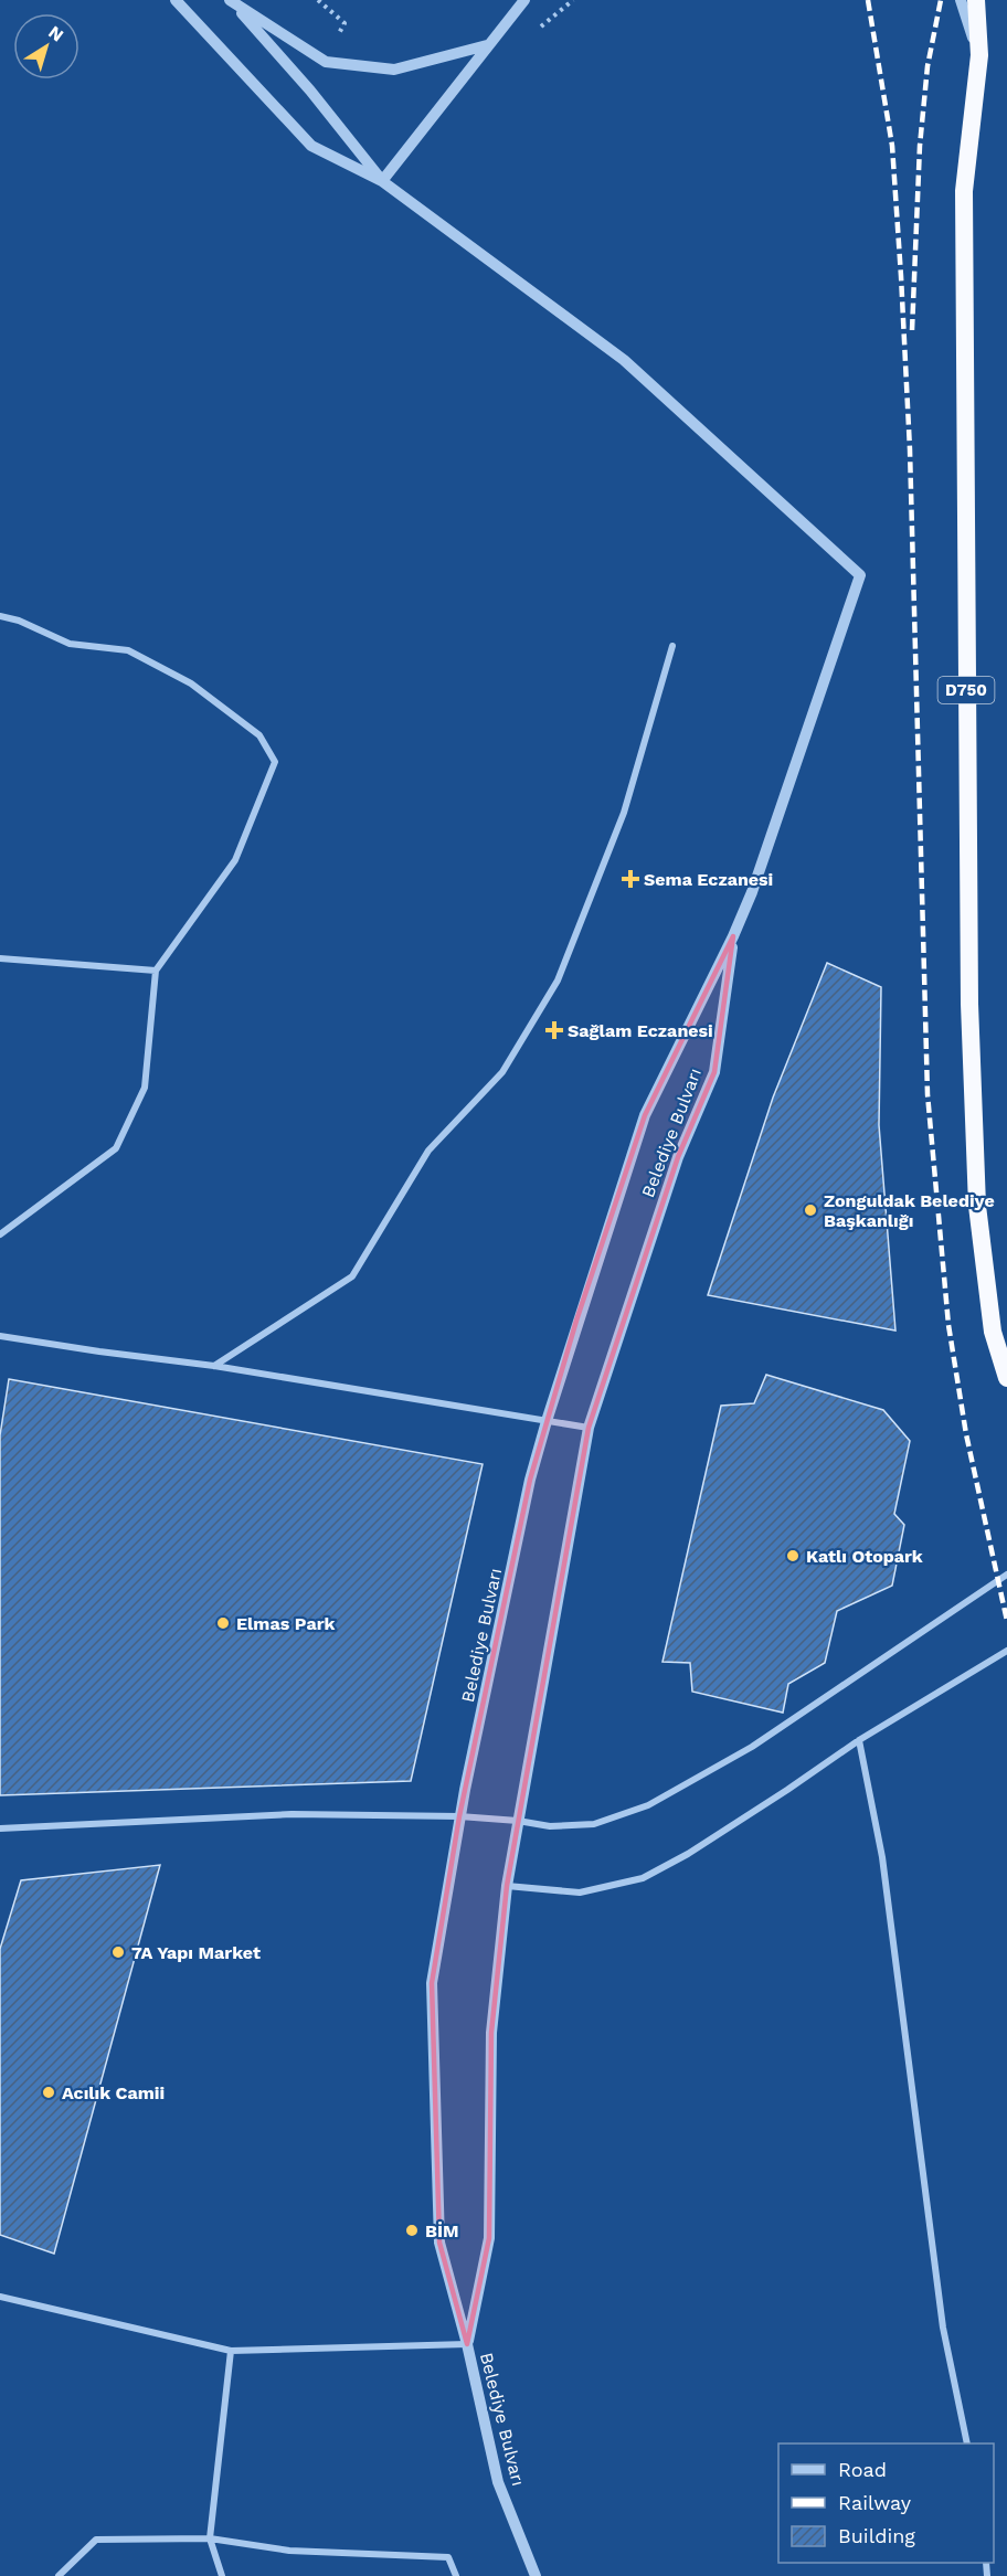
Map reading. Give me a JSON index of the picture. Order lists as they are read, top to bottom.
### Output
{
  "streets": {
    "highway": ["D750"],
    "street": ["Belediye Bulvarı"]
  },
  "places": {
    "health": ["Sema Eczanesi", "Sağlam Eczanesi"],
    "other": [
      "Zonguldak Belediye Başkanlığı",
      "Katlı Otopark",
      "Elmas Park",
      "7A Yapı Market",
      "Acılık Camii",
      "BİM"
    ]
  },
  "legend": ["Road", "Railway", "Building"],
  "north": "top right"
}
